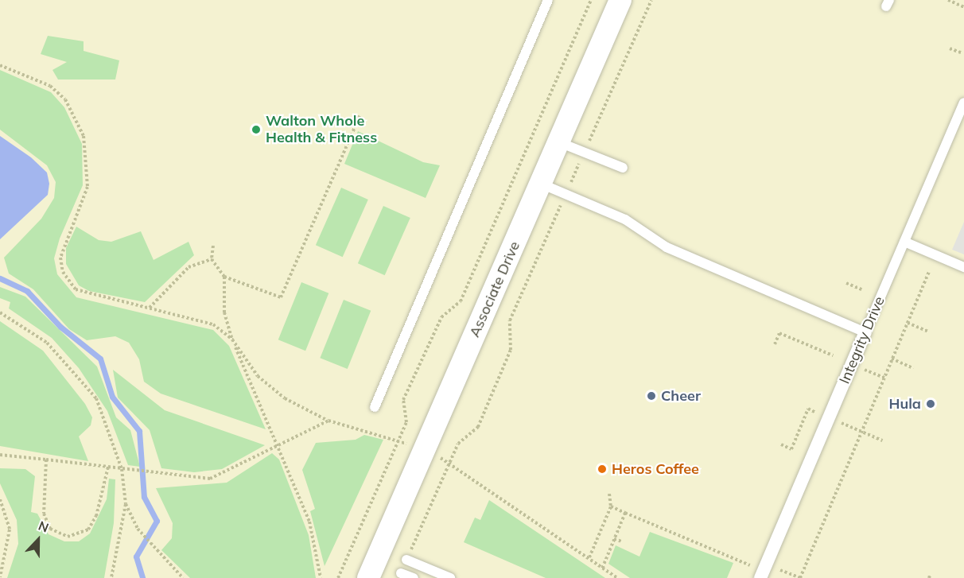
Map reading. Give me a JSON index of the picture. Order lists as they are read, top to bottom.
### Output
{
  "streets": {
    "street": ["Associate Drive", "Integrity Drive"]
  },
  "places": [
    "Walton Whole Health & Fitness",
    "Cheer",
    "Hula",
    "Heros Coffee"
  ],
  "north": "top"
}
